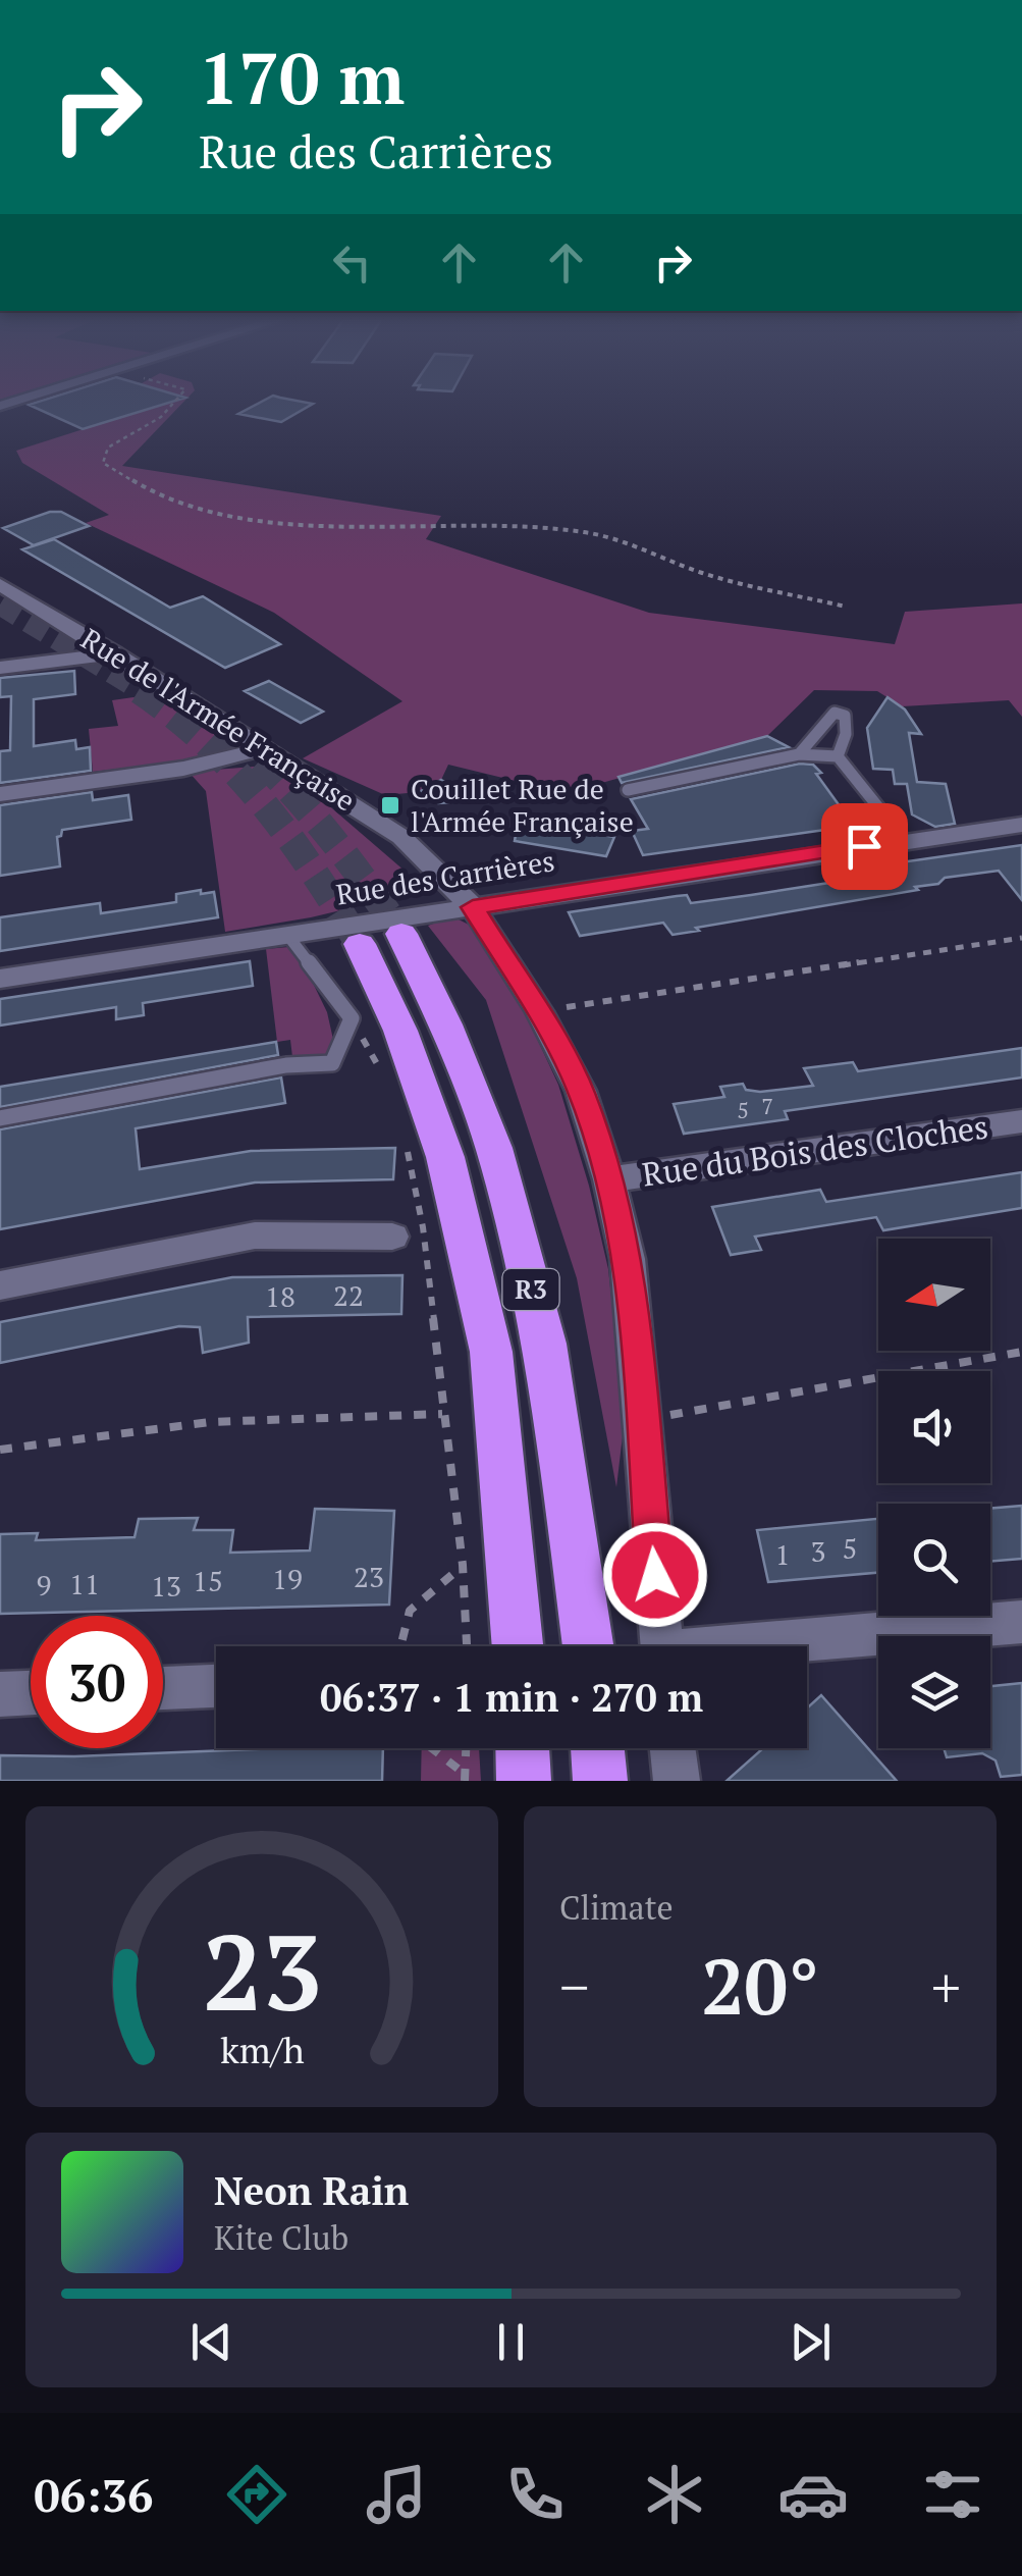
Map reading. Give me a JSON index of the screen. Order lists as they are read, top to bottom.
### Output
{
  "streets": {
    "highway": ["R3"],
    "street": ["Rue de l'Armée Française", "Rue des Carrières", "Rue du Bois des Cloches"]
  },
  "crossings": [
    ["Rue de l'Armée Française", "Rue des Carrières"],
    ["Rue de l'Armée Française", "Rue du Bois des Cloches"]
  ],
  "places": {
    "transit": ["Couillet Rue de l'Armée Française"]
  },
  "house_numbers": [
    "7",
    "5",
    "22",
    "18",
    "5",
    "3",
    "1",
    "23",
    "19",
    "15",
    "11",
    "9",
    "13"
  ],
  "north": "left",
  "page": {
    "turn": ["170 m", "Rue des Carrières"],
    "limit": "30",
    "trip": "06:37 · 1 min · 270 m",
    "tile": "Climate",
    "heat": ["−", "20°", "+"],
    "song": ["Neon Rain", "Kite Club"],
    "tabs": "06:36",
    "gauge": ["23", "km/h"]
  }
}
